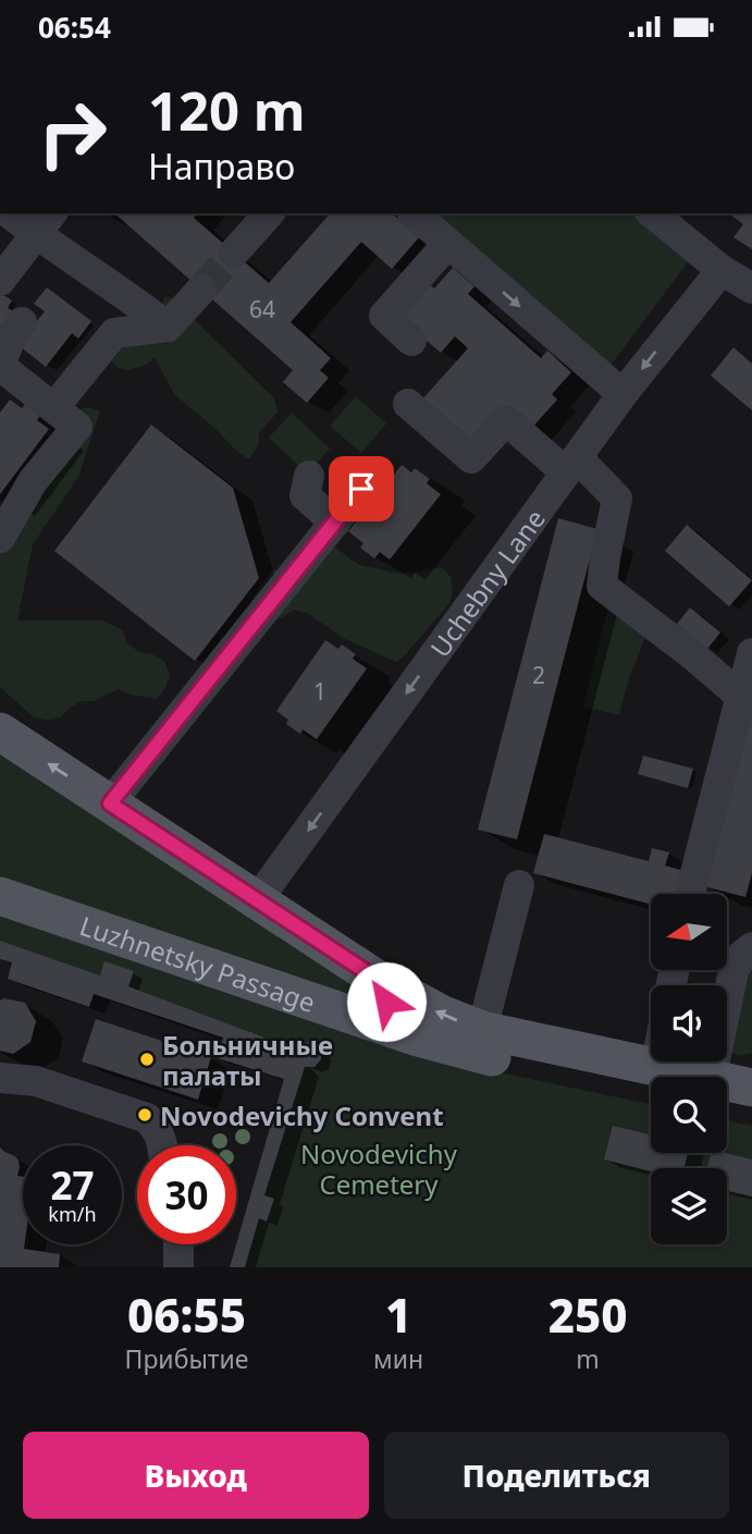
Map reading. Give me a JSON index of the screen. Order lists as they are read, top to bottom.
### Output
{
  "streets": {
    "main road": ["Luzhnetsky Passage"],
    "street": ["Uchebny Lane"]
  },
  "crossings": [
    ["Uchebny Lane", "Luzhnetsky Passage"]
  ],
  "parks": ["Novodevichy Cemetery"],
  "places": ["Больничные палаты", "Novodevichy Convent"],
  "house_numbers": ["64", "2", "1"],
  "north": "left",
  "page": {
    "status": "06:54",
    "turn": ["120 m", "Направо"],
    "speed": "27 km/h",
    "limit": "30",
    "eta": [
      "06:55",
      "Прибытие",
      "1",
      "мин",
      "250",
      "m"
    ],
    "buttons": ["Выход", "Поделиться"]
  }
}
